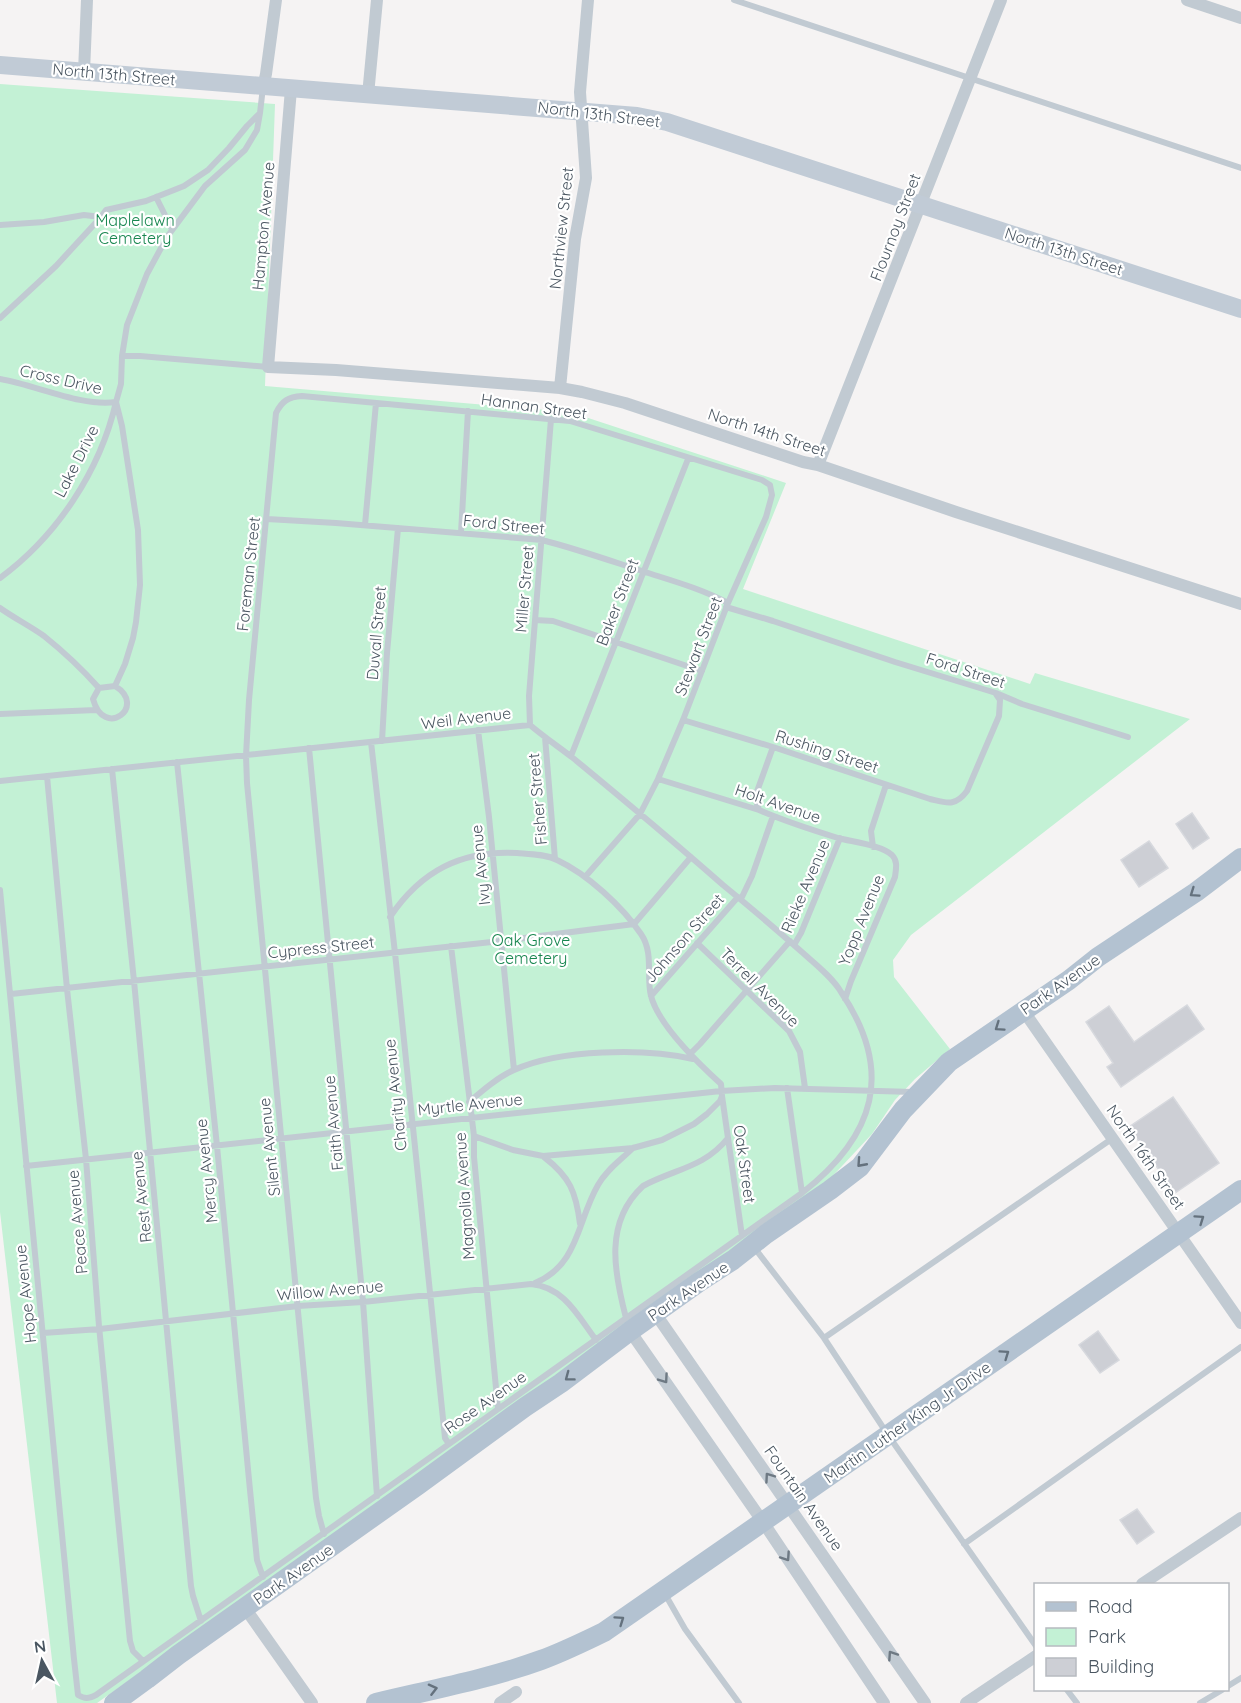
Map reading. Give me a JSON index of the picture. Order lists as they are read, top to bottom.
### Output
{
  "streets": {
    "main road": ["North 13th Street", "Park Avenue", "Martin Luther King Jr Drive"],
    "street": [
      "Hampton Avenue",
      "Flournoy Street",
      "Northview Street",
      "North 14th Street",
      "North 16th Street",
      "Fountain Avenue"
    ],
    "lane": [
      "Cross Drive",
      "Hannan Street",
      "Lake Drive",
      "Ford Street",
      "Foreman Street",
      "Miller Street",
      "Baker Street",
      "Duvall Street",
      "Stewart Street",
      "Weil Avenue",
      "Rushing Street",
      "Fisher Street",
      "Holt Avenue",
      "Ivy Avenue",
      "Rieke Avenue",
      "Yopp Avenue",
      "Johnson Street",
      "Cypress Street",
      "Terrell Avenue",
      "Charity Avenue",
      "Myrtle Avenue",
      "Faith Avenue",
      "Silent Avenue",
      "Oak Street",
      "Mercy Avenue",
      "Magnolia Avenue",
      "Rest Avenue",
      "Peace Avenue",
      "Willow Avenue",
      "Hope Avenue",
      "Rose Avenue"
    ]
  },
  "crossings": [
    ["North 13th Street", "Hampton Avenue"],
    ["North 13th Street", "Flournoy Street"],
    ["North 13th Street", "Northview Street"],
    ["North 13th Street", "Lake Drive"],
    ["Hampton Avenue", "North 14th Street"],
    ["Flournoy Street", "North 14th Street"],
    ["Northview Street", "North 14th Street"],
    ["Cross Drive", "Lake Drive"],
    ["Hannan Street", "Foreman Street"],
    ["Hannan Street", "Miller Street"],
    ["Hannan Street", "Baker Street"],
    ["Hannan Street", "Stewart Street"],
    ["Ford Street", "Foreman Street"],
    ["Ford Street", "Miller Street"],
    ["Ford Street", "Baker Street"],
    ["Ford Street", "Duvall Street"],
    ["Ford Street", "Stewart Street"],
    ["Ford Street", "Rushing Street"],
    ["Foreman Street", "Weil Avenue"],
    ["Foreman Street", "Silent Avenue"],
    ["Miller Street", "Weil Avenue"],
    ["Baker Street", "Weil Avenue"],
    ["Duvall Street", "Weil Avenue"],
    ["Stewart Street", "Weil Avenue"],
    ["Stewart Street", "Rushing Street"],
    ["Stewart Street", "Holt Avenue"],
    ["Stewart Street", "Oak Street"],
    ["Weil Avenue", "Fisher Street"],
    ["Weil Avenue", "Ivy Avenue"],
    ["Weil Avenue", "Rieke Avenue"],
    ["Weil Avenue", "Yopp Avenue"],
    ["Weil Avenue", "Johnson Street"],
    ["Weil Avenue", "Charity Avenue"],
    ["Weil Avenue", "Myrtle Avenue"],
    ["Weil Avenue", "Faith Avenue"],
    ["Weil Avenue", "Silent Avenue"],
    ["Weil Avenue", "Mercy Avenue"],
    ["Weil Avenue", "Rest Avenue"],
    ["Weil Avenue", "Peace Avenue"],
    ["Weil Avenue", "Rose Avenue"],
    ["Fisher Street", "Oak Street"],
    ["Holt Avenue", "Rieke Avenue"],
    ["Holt Avenue", "Yopp Avenue"],
    ["Holt Avenue", "Johnson Street"],
    ["Ivy Avenue", "Cypress Street"],
    ["Ivy Avenue", "Oak Street"],
    ["Rieke Avenue", "Terrell Avenue"],
    ["Rieke Avenue", "Oak Street"],
    ["Johnson Street", "Terrell Avenue"],
    ["Johnson Street", "Oak Street"],
    ["Cypress Street", "Charity Avenue"],
    ["Cypress Street", "Faith Avenue"],
    ["Cypress Street", "Silent Avenue"],
    ["Cypress Street", "Oak Street"],
    ["Cypress Street", "Mercy Avenue"],
    ["Cypress Street", "Magnolia Avenue"],
    ["Cypress Street", "Rest Avenue"],
    ["Cypress Street", "Peace Avenue"],
    ["Cypress Street", "Hope Avenue"],
    ["Park Avenue", "Myrtle Avenue"],
    ["Park Avenue", "North 16th Street"],
    ["Park Avenue", "Oak Street"],
    ["Park Avenue", "Rose Avenue"],
    ["Park Avenue", "Fountain Avenue"],
    ["Terrell Avenue", "Myrtle Avenue"],
    ["Charity Avenue", "Myrtle Avenue"],
    ["Charity Avenue", "Oak Street"],
    ["Charity Avenue", "Willow Avenue"],
    ["Charity Avenue", "Rose Avenue"],
    ["Myrtle Avenue", "Faith Avenue"],
    ["Myrtle Avenue", "Silent Avenue"],
    ["Myrtle Avenue", "Oak Street"],
    ["Myrtle Avenue", "Mercy Avenue"],
    ["Myrtle Avenue", "Magnolia Avenue"],
    ["Myrtle Avenue", "Rest Avenue"],
    ["Myrtle Avenue", "Peace Avenue"],
    ["Myrtle Avenue", "Hope Avenue"],
    ["Myrtle Avenue", "Rose Avenue"],
    ["Faith Avenue", "Willow Avenue"],
    ["Faith Avenue", "Rose Avenue"],
    ["Silent Avenue", "Willow Avenue"],
    ["Silent Avenue", "Rose Avenue"],
    ["North 16th Street", "Martin Luther King Jr Drive"],
    ["Oak Street", "Rose Avenue"],
    ["Mercy Avenue", "Willow Avenue"],
    ["Mercy Avenue", "Rose Avenue"],
    ["Magnolia Avenue", "Willow Avenue"],
    ["Magnolia Avenue", "Rose Avenue"],
    ["Rest Avenue", "Willow Avenue"],
    ["Rest Avenue", "Rose Avenue"],
    ["Peace Avenue", "Willow Avenue"],
    ["Peace Avenue", "Rose Avenue"],
    ["Willow Avenue", "Hope Avenue"],
    ["Willow Avenue", "Rose Avenue"],
    ["Hope Avenue", "Rose Avenue"],
    ["Martin Luther King Jr Drive", "Fountain Avenue"]
  ],
  "one_way": ["Park Avenue", "Martin Luther King Jr Drive"],
  "parks": ["Maplelawn Cemetery", "Oak Grove Cemetery"],
  "legend": ["Road", "Park", "Building"],
  "north": "top"
}
